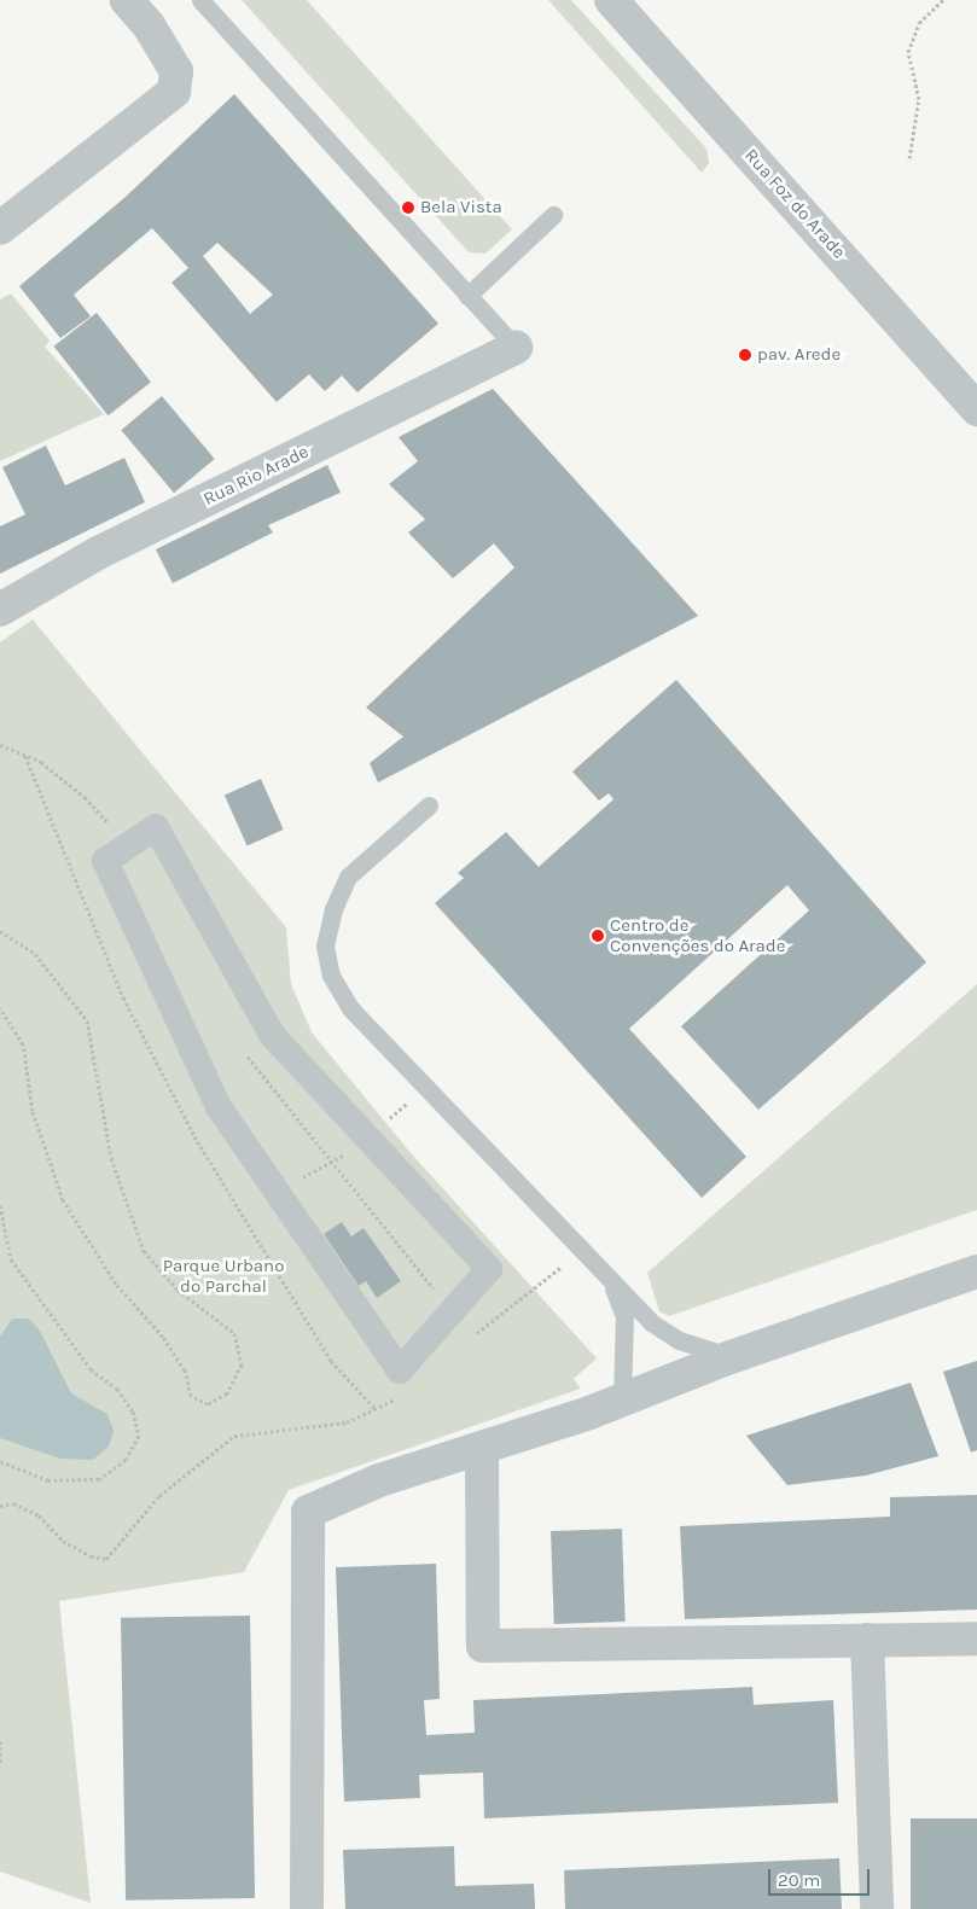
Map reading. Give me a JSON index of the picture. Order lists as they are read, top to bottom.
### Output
{
  "streets": {
    "street": ["Rua Foz do Arade", "Rua Rio Arade"]
  },
  "parks": ["Parque Urbano do Parchal"],
  "places": ["Bela Vista", "pav. Arede", "Centro de Convenções do Arade"],
  "scale_bar": "20 m"
}
